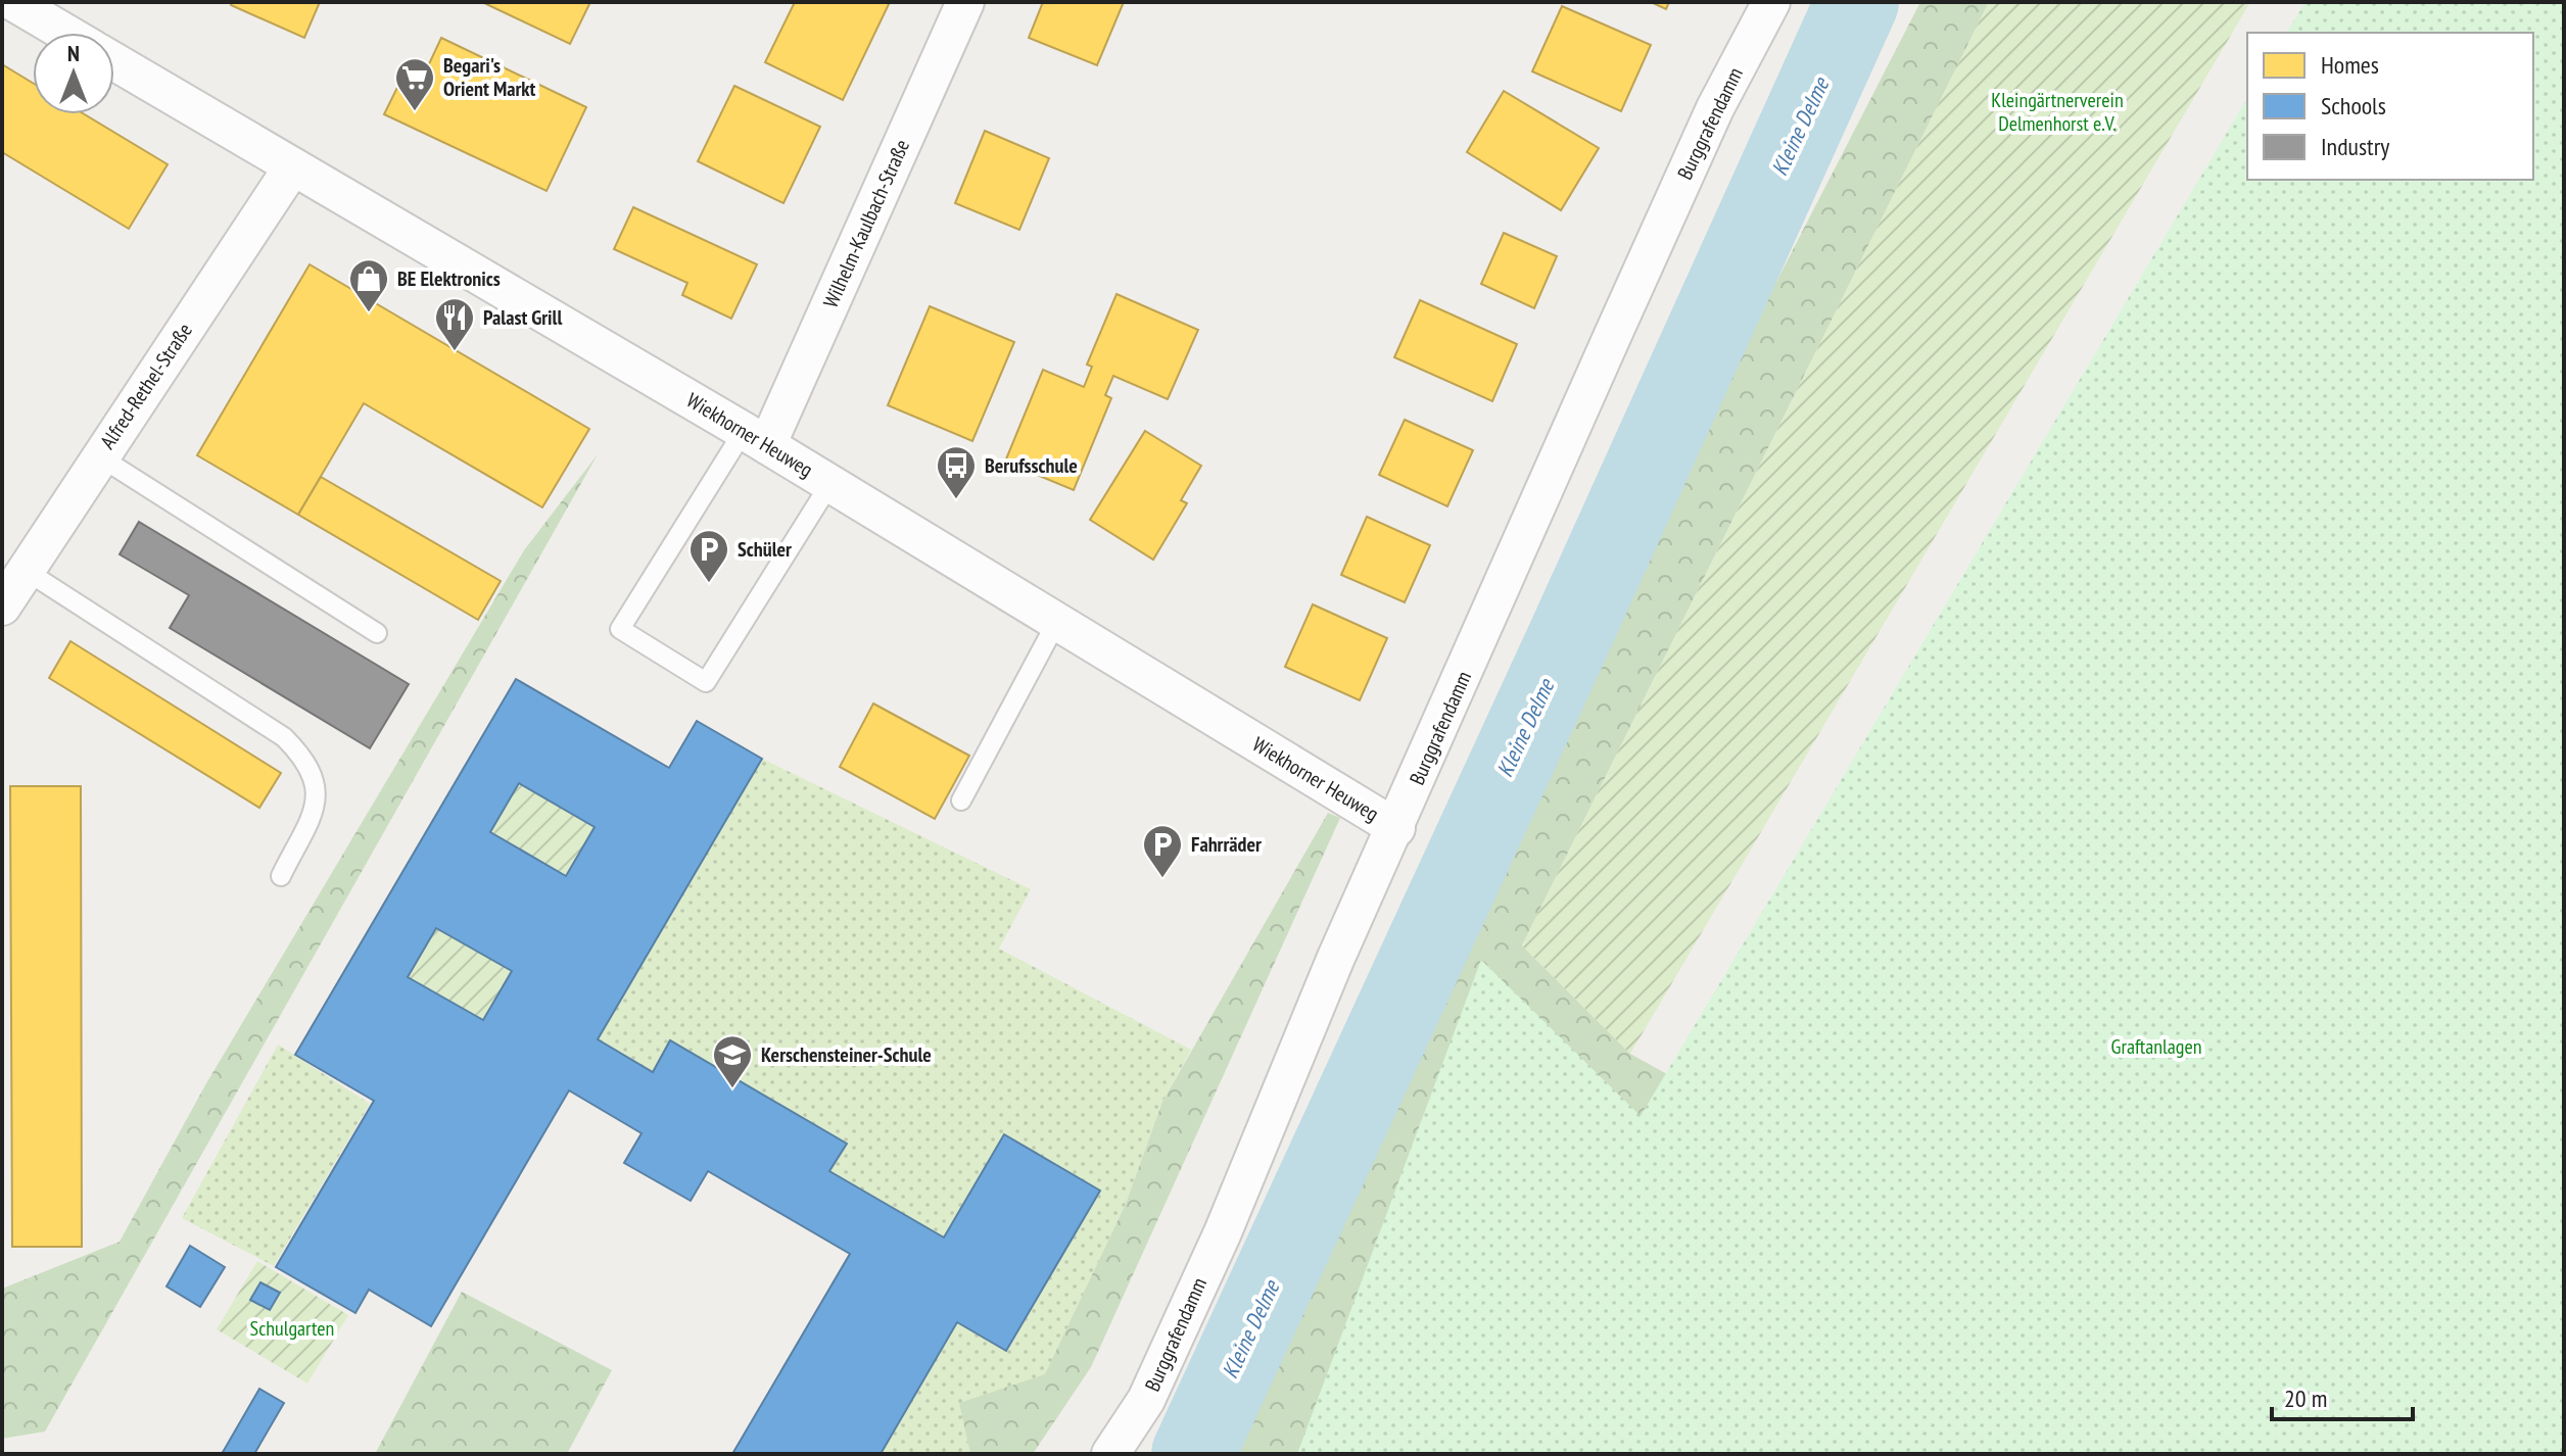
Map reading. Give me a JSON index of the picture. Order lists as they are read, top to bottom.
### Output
{
  "streets": {
    "street": [
      "Burggrafendamm",
      "Wilhelm-Kaulbach-Straße",
      "Alfred-Rethel-Straße",
      "Wiekhorner Heuweg"
    ]
  },
  "crossings": [
    ["Burggrafendamm", "Wiekhorner Heuweg"],
    ["Wilhelm-Kaulbach-Straße", "Wiekhorner Heuweg"],
    ["Alfred-Rethel-Straße", "Wiekhorner Heuweg"]
  ],
  "water": ["Kleine Delme"],
  "parks": ["Kleingärtnerverein Delmenhorst e.V.", "Graftanlagen", "Schulgarten"],
  "places": {
    "supermarket": ["Begari's Orient Markt"],
    "shop": ["BE Elektronics"],
    "restaurant": ["Palast Grill"],
    "bus stop": ["Berufsschule"],
    "parking": ["Schüler", "Fahrräder"],
    "school or university": ["Kerschensteiner-Schule"]
  },
  "legend": ["Homes", "Schools", "Industry"],
  "scale_bar": "20 m",
  "north": "top"
}
